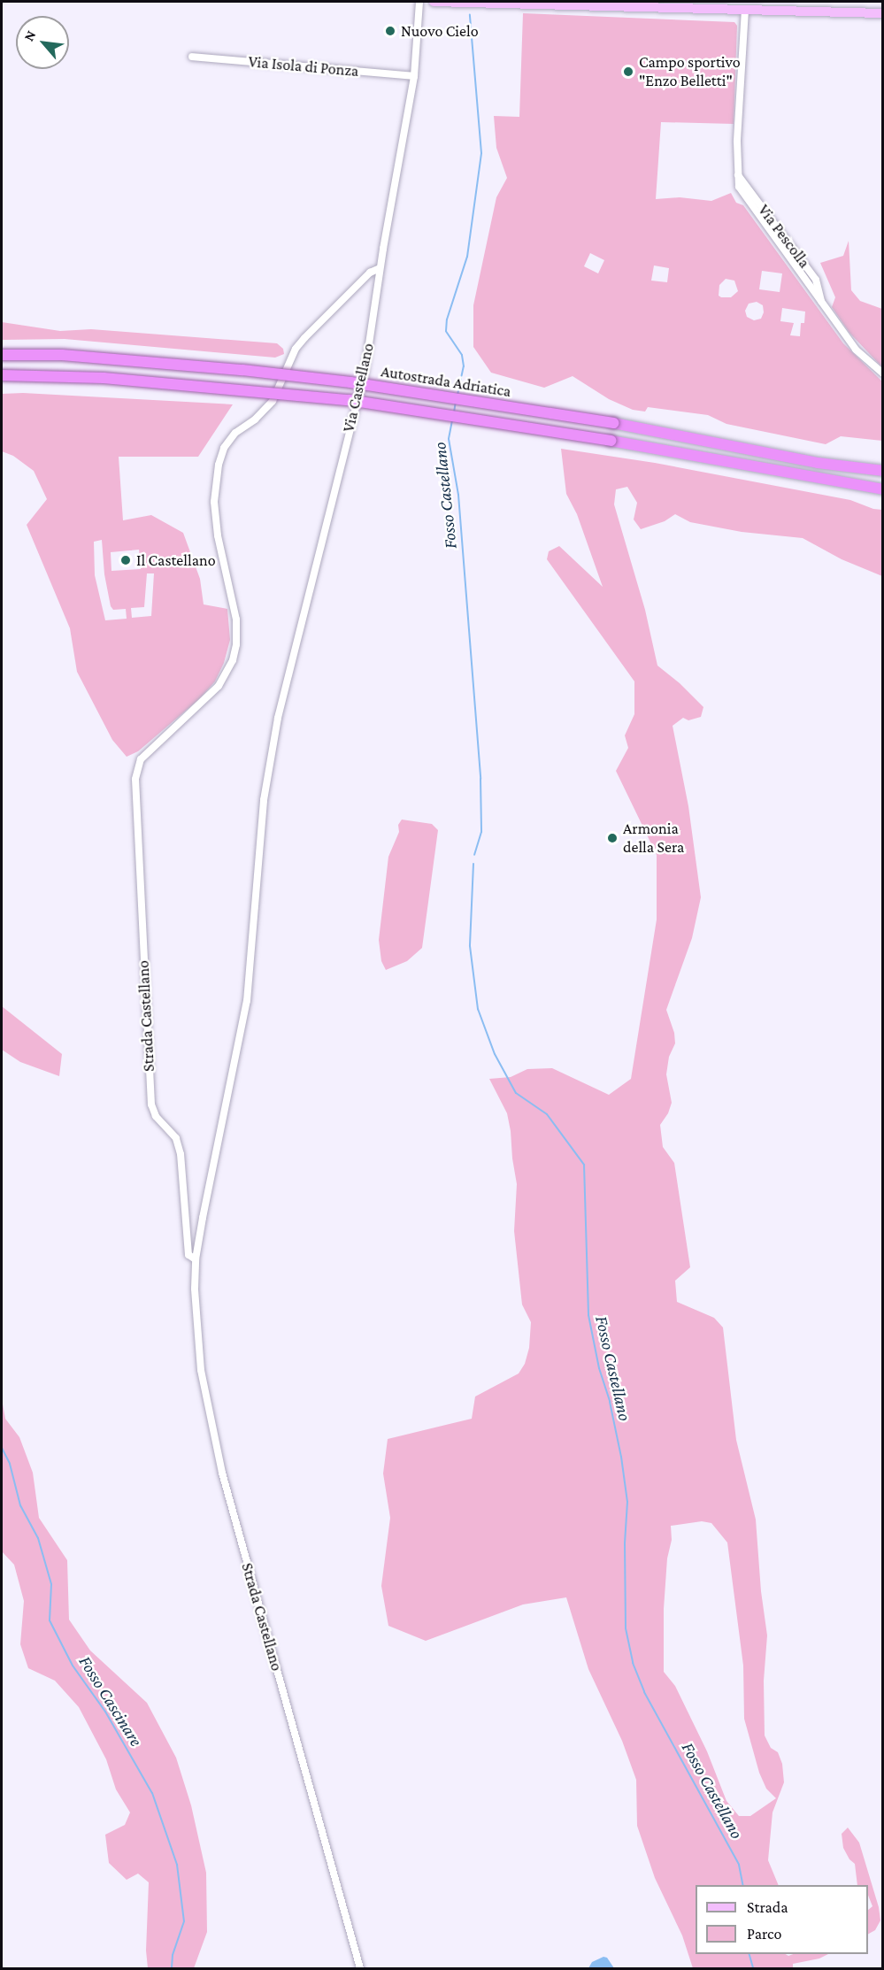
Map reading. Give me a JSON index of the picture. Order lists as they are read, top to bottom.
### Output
{
  "streets": {
    "highway": ["Autostrada Adriatica"],
    "street": [
      "Via Isola di Ponza",
      "Via Pescolla",
      "Via Castellano",
      "Strada Castellano"
    ]
  },
  "crossings": [
    ["Via Isola di Ponza", "Via Castellano"],
    ["Via Castellano", "Strada Castellano"]
  ],
  "water": ["Fosso Castellano", "Fosso Cascinare"],
  "places": [
    "Nuovo Cielo",
    "Campo sportivo \"Enzo Belletti\"",
    "Il Castellano",
    "Armonia della Sera"
  ],
  "legend": ["Strada", "Parco"],
  "north": "top left"
}
